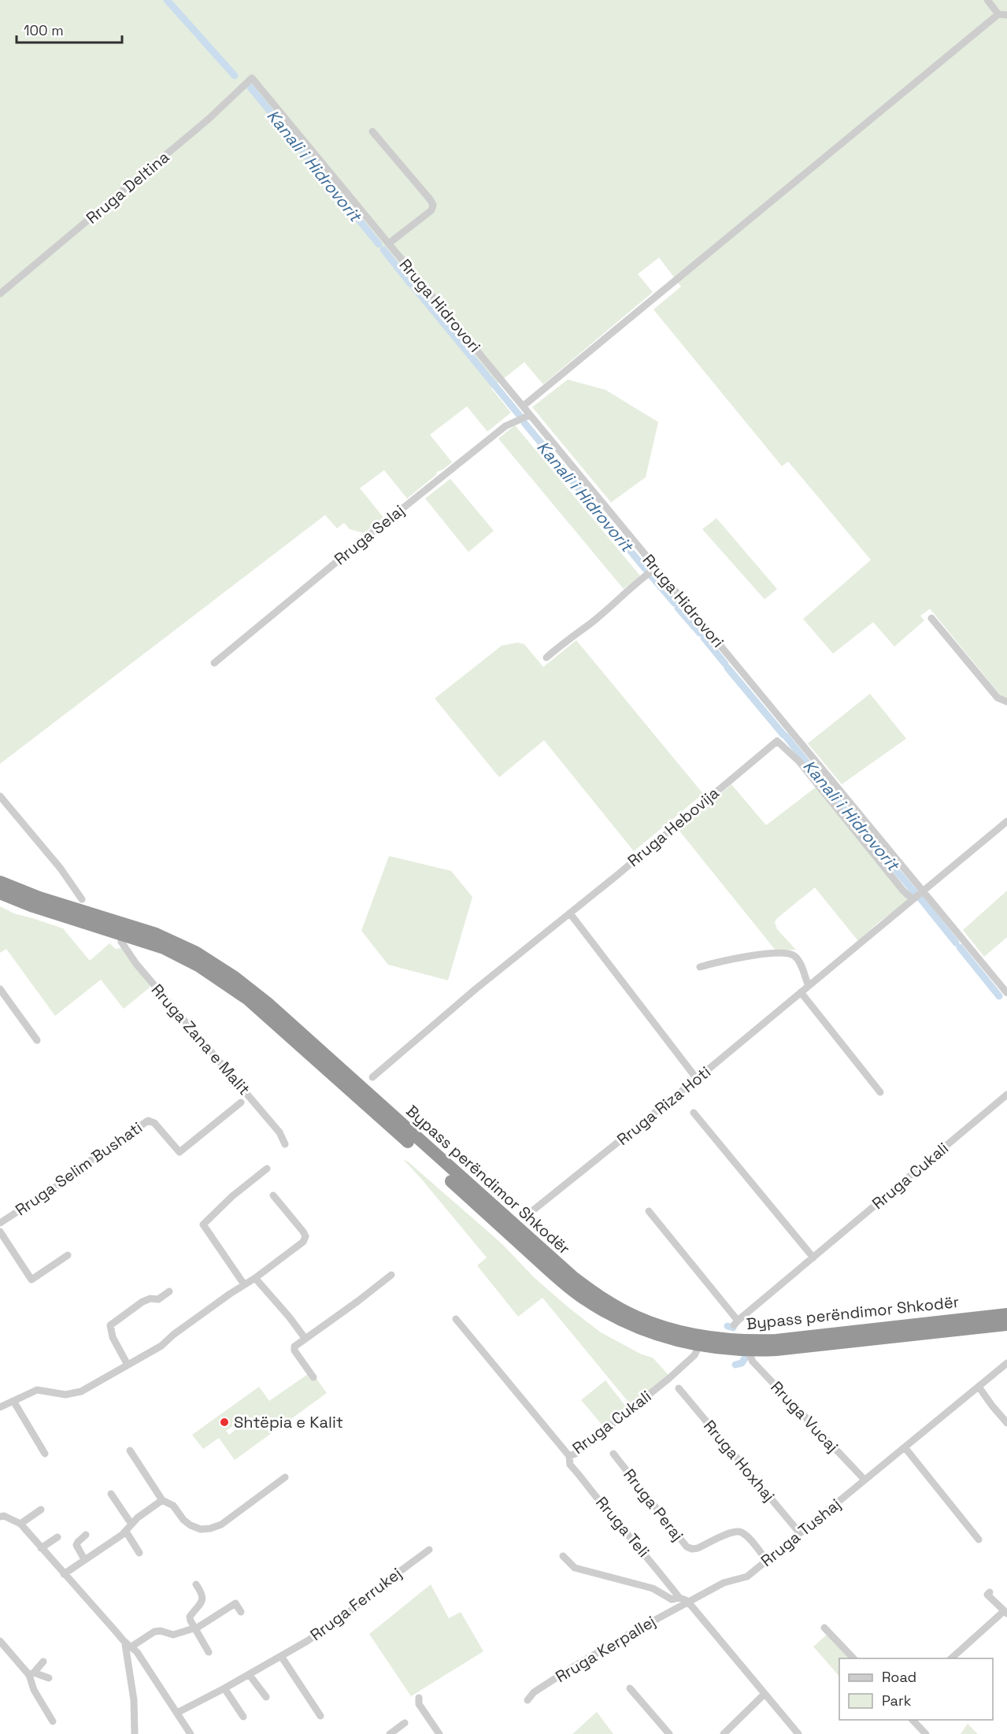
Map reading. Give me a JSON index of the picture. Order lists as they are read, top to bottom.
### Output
{
  "streets": {
    "highway": ["Bypass perëndimor Shkodër"],
    "street": [
      "Rruga Deltina",
      "Rruga Hidrovori",
      "Rruga Selaj",
      "Rruga Hebovija",
      "Rruga Zana e Malit",
      "Rruga Riza Hoti",
      "Rruga Selim Bushati",
      "Rruga Cukali",
      "Rruga Vucaj",
      "Rruga Hoxhaj",
      "Rruga Peraj",
      "Rruga Teli",
      "Rruga Tushaj",
      "Rruga Ferrukej",
      "Rruga Kerpallej"
    ]
  },
  "crossings": [
    ["Rruga Deltina", "Rruga Hidrovori"],
    ["Rruga Hidrovori", "Rruga Selaj"],
    ["Rruga Hidrovori", "Rruga Riza Hoti"],
    ["Rruga Hebovija", "Rruga Riza Hoti"],
    ["Rruga Zana e Malit", "Bypass perëndimor Shkodër"],
    ["Rruga Cukali", "Bypass perëndimor Shkodër"],
    ["Rruga Cukali", "Rruga Teli"],
    ["Bypass perëndimor Shkodër", "Rruga Vucaj"],
    ["Rruga Vucaj", "Rruga Tushaj"],
    ["Rruga Hoxhaj", "Rruga Tushaj"],
    ["Rruga Peraj", "Rruga Tushaj"],
    ["Rruga Teli", "Rruga Tushaj"],
    ["Rruga Teli", "Rruga Kerpallej"],
    ["Rruga Tushaj", "Rruga Kerpallej"]
  ],
  "water": ["Kanali i Hidrovorit"],
  "places": ["Shtëpia e Kalit"],
  "legend": ["Road", "Park"],
  "scale_bar": "100 m"
}
